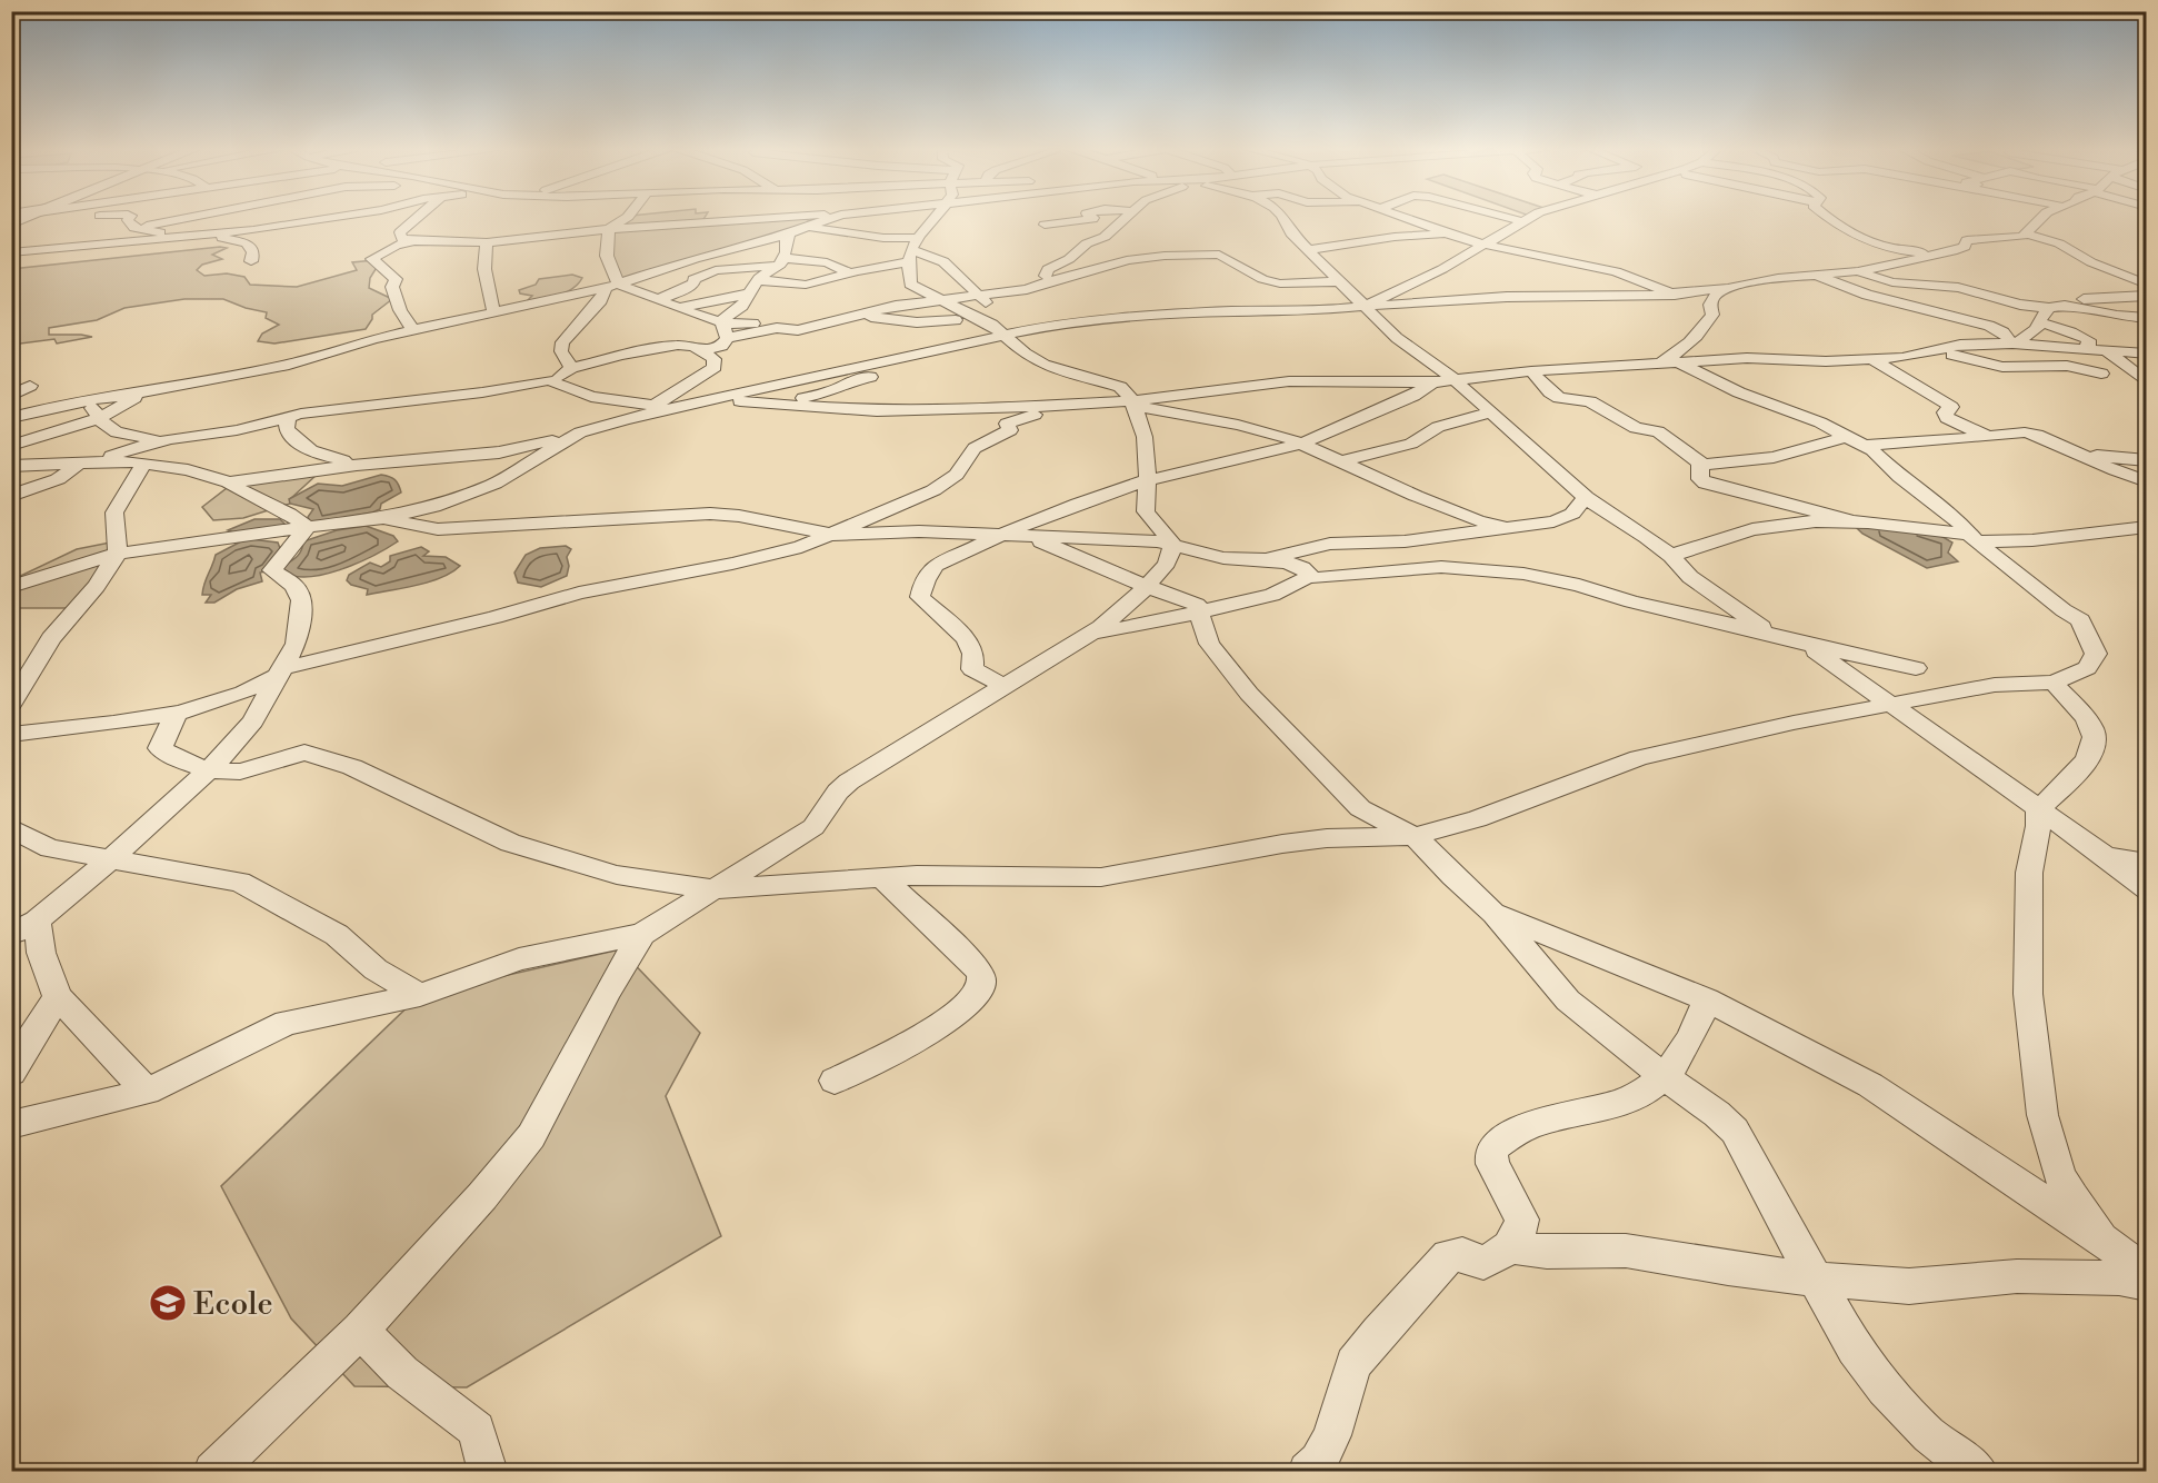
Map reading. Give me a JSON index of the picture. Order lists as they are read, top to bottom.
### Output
{
  "places": {
    "school or university": ["Ecole"]
  }
}
